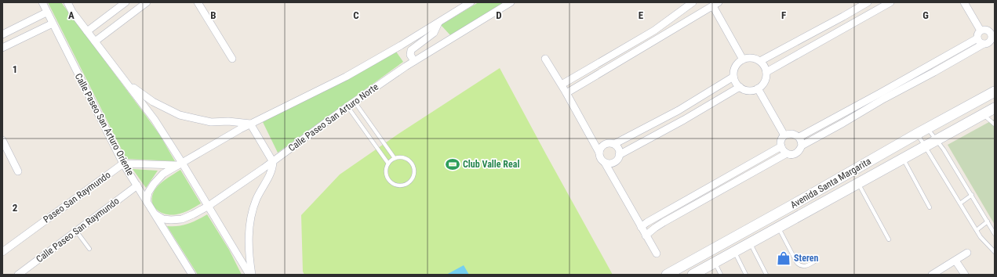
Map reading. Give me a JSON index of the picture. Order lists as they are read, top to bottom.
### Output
{
  "streets": {
    "main road": ["Avenida Santa Margarita"],
    "street": [
      "Calle Paseo San Arturo Norte",
      "Calle Paseo San Arturo Oriente",
      "Paseo San Raymundo",
      "Calle Paseo San Raymundo"
    ]
  },
  "crossings": [
    ["Calle Paseo San Arturo Norte", "Calle Paseo San Arturo Oriente"],
    ["Calle Paseo San Arturo Oriente", "Paseo San Raymundo"],
    ["Calle Paseo San Arturo Oriente", "Calle Paseo San Raymundo"]
  ],
  "places": {
    "sports": ["Club Valle Real"],
    "shop": ["Steren"]
  },
  "grid": {
    "columns": [
      "A",
      "B",
      "C",
      "D",
      "E",
      "F",
      "G"
    ],
    "rows": ["1", "2"]
  }
}
